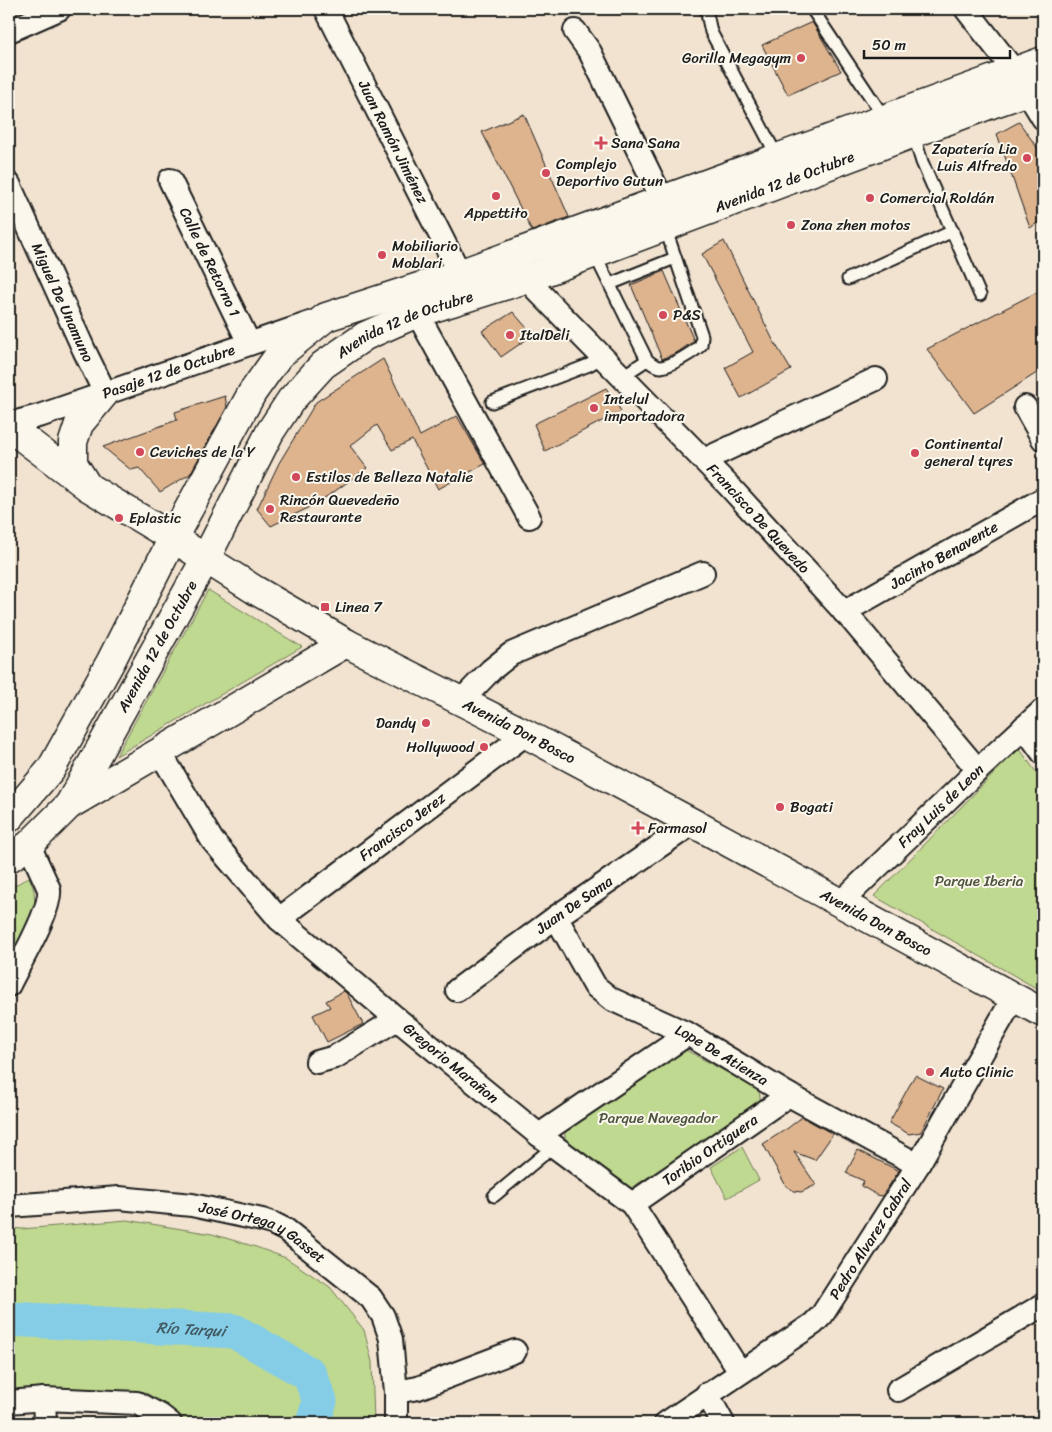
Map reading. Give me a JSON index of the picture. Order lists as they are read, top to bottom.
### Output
{
  "streets": {
    "main road": ["Avenida 12 de Octubre", "Avenida Don Bosco"],
    "street": [
      "Juan Ramón Jiménez",
      "Calle de Retorno 1",
      "Miguel De Unamuno",
      "Pasaje 12 de Octubre",
      "Francisco De Quevedo",
      "Jacinto Benavente",
      "Fray Luis de Leon",
      "Francisco Jerez",
      "Juan De Sama",
      "Lope De Atienza",
      "Gregorio Marañon",
      "Toribio Ortiguera",
      "José Ortega y Gasset",
      "Pedro Alvarez Cabral"
    ]
  },
  "crossings": [
    ["Juan Ramón Jiménez", "Avenida 12 de Octubre"],
    ["Avenida 12 de Octubre", "Pasaje 12 de Octubre"],
    ["Avenida 12 de Octubre", "Francisco De Quevedo"],
    ["Avenida 12 de Octubre", "Avenida Don Bosco"],
    ["Calle de Retorno 1", "Pasaje 12 de Octubre"],
    ["Miguel De Unamuno", "Pasaje 12 de Octubre"],
    ["Pasaje 12 de Octubre", "Avenida Don Bosco"],
    ["Francisco De Quevedo", "Jacinto Benavente"],
    ["Francisco De Quevedo", "Fray Luis de Leon"],
    ["Avenida Don Bosco", "Fray Luis de Leon"],
    ["Avenida Don Bosco", "Francisco Jerez"],
    ["Avenida Don Bosco", "Juan De Sama"],
    ["Avenida Don Bosco", "Pedro Alvarez Cabral"],
    ["Francisco Jerez", "Gregorio Marañon"],
    ["Juan De Sama", "Lope De Atienza"],
    ["Lope De Atienza", "Toribio Ortiguera"],
    ["Lope De Atienza", "Pedro Alvarez Cabral"],
    ["Gregorio Marañon", "Toribio Ortiguera"],
    ["Gregorio Marañon", "Pedro Alvarez Cabral"]
  ],
  "water": ["Río Tarqui"],
  "parks": ["Parque Iberia", "Parque Navegador"],
  "places": {
    "other": [
      "Gorilla Megagym",
      "Zapatería Lia Luis Alfredo",
      "Complejo Deportivo Gutun",
      "Appettito",
      "Comercial Roldán",
      "Zona zhen motos",
      "Mobiliario Moblari",
      "P&S",
      "ItalDeli",
      "Intelul importadora",
      "Ceviches de la Y",
      "Continental general tyres",
      "Estilos de Belleza Natalie",
      "Rincón Quevedeño Restaurante",
      "Eplastic",
      "Dandy",
      "Hollywood",
      "Bogati",
      "Auto Clinic"
    ],
    "health": ["Sana Sana", "Farmasol"],
    "transit": ["Linea 7"]
  },
  "scale_bar": "50 m"
}
